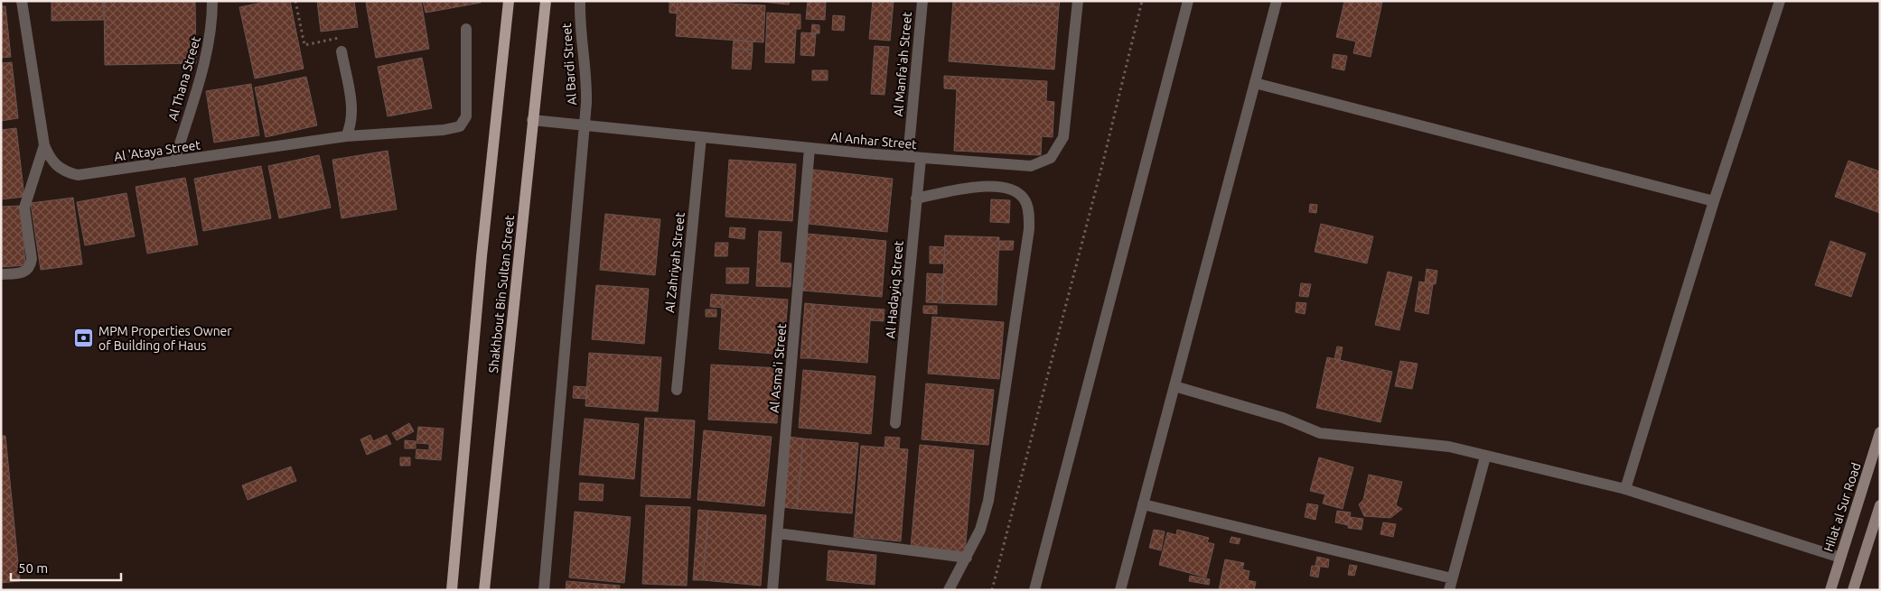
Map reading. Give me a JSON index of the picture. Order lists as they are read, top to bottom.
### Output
{
  "streets": {
    "main road": ["Shakhbout Bin Sultan Street", "Hilat al Sur Road"],
    "street": [
      "Al Bardi Street",
      "Al Manfa'ah Street",
      "Al Thana Street",
      "Al Anhar Street",
      "Al 'Ataya Street",
      "Al Zahriyah Street",
      "Al Hadayiq Street",
      "Al Asma'i Street"
    ]
  },
  "crossings": [
    ["Al Bardi Street", "Al Anhar Street"],
    ["Al Manfa'ah Street", "Al Anhar Street"],
    ["Al Thana Street", "Al 'Ataya Street"],
    ["Al Anhar Street", "Al Zahriyah Street"],
    ["Al Anhar Street", "Al Hadayiq Street"],
    ["Al Anhar Street", "Shakhbout Bin Sultan Street"],
    ["Al Anhar Street", "Al Asma'i Street"]
  ],
  "places": {
    "bank": ["MPM Properties Owner of Building of Haus"]
  },
  "scale_bar": "50 m"
}
